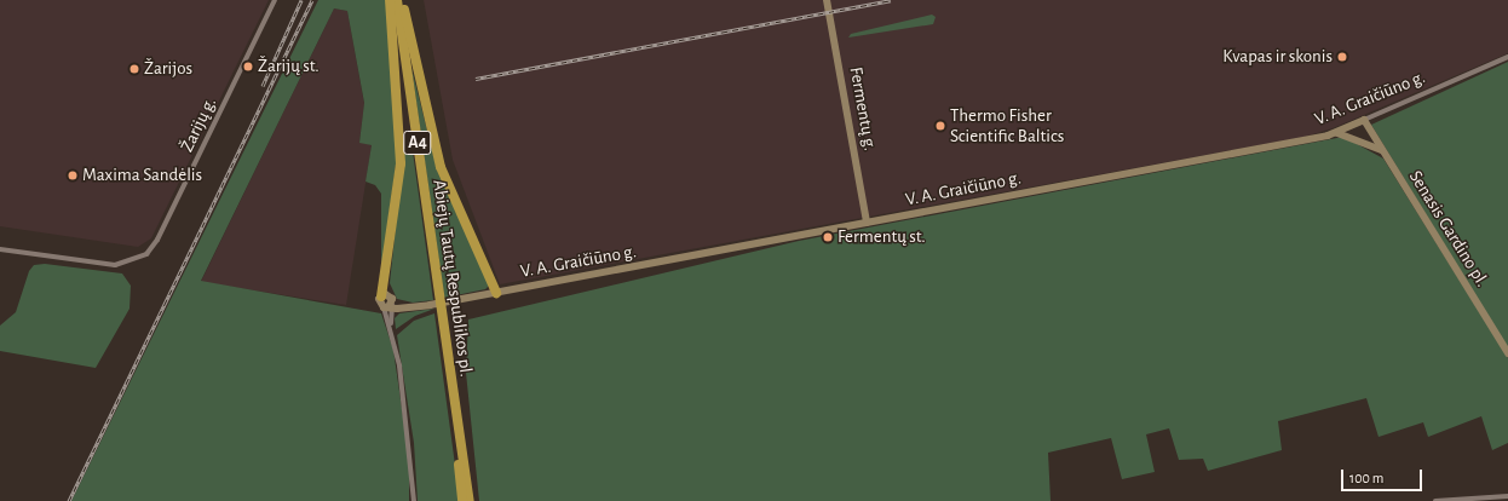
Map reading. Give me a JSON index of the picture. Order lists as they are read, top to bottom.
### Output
{
  "streets": {
    "highway": ["A4", "Abiejų Tautų Respublikos pl."],
    "main road": ["V. A. Graičiūno g.", "Fermentų g.", "Senasis Gardino pl."],
    "street": ["Žarijų g."]
  },
  "crossings": [
    ["V. A. Graičiūno g.", "Fermentų g."],
    ["V. A. Graičiūno g.", "Senasis Gardino pl."]
  ],
  "places": [
    "Kvapas ir skonis",
    "Žarijų st.",
    "Žarijos",
    "Thermo Fisher Scientific Baltics",
    "Maxima Sandėlis",
    "Fermentų st."
  ],
  "scale_bar": "100 m"
}
